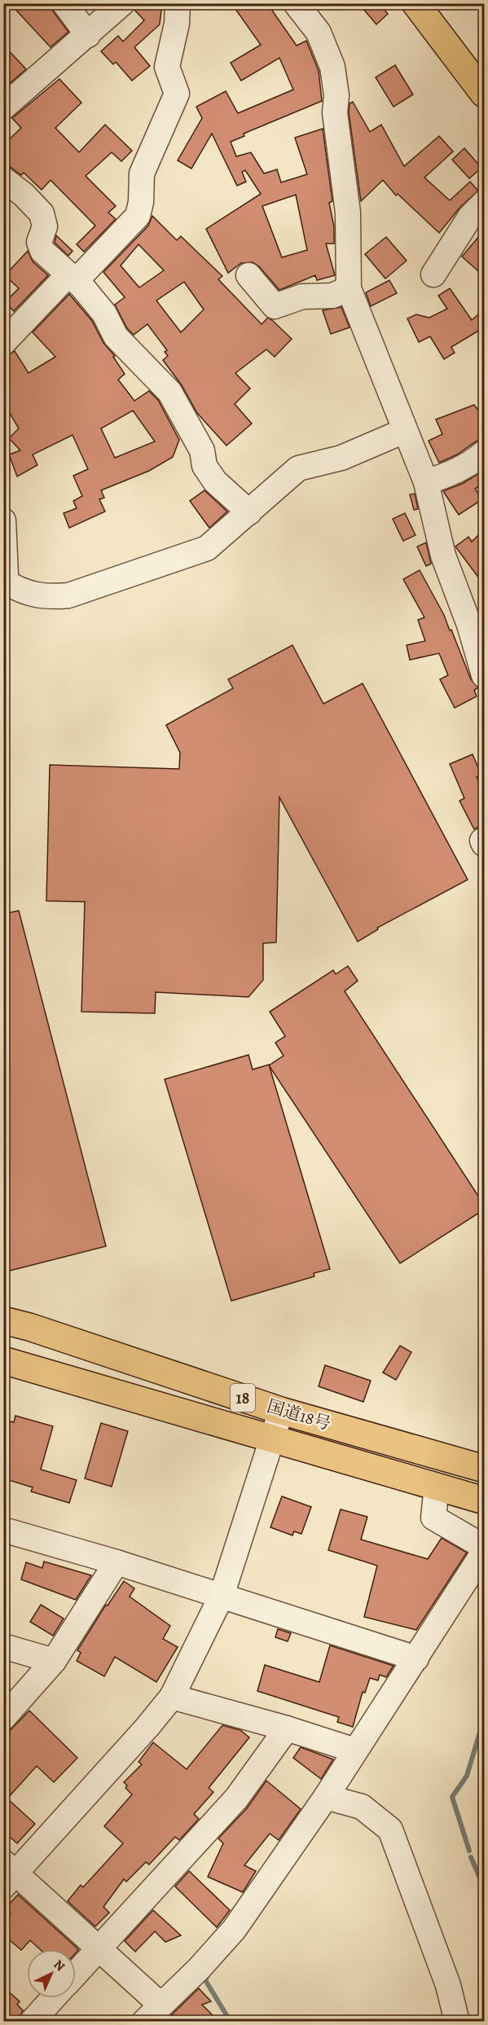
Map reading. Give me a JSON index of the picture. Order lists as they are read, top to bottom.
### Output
{
  "streets": {
    "main road": ["18", "国道18号"]
  },
  "north": "top right"
}
